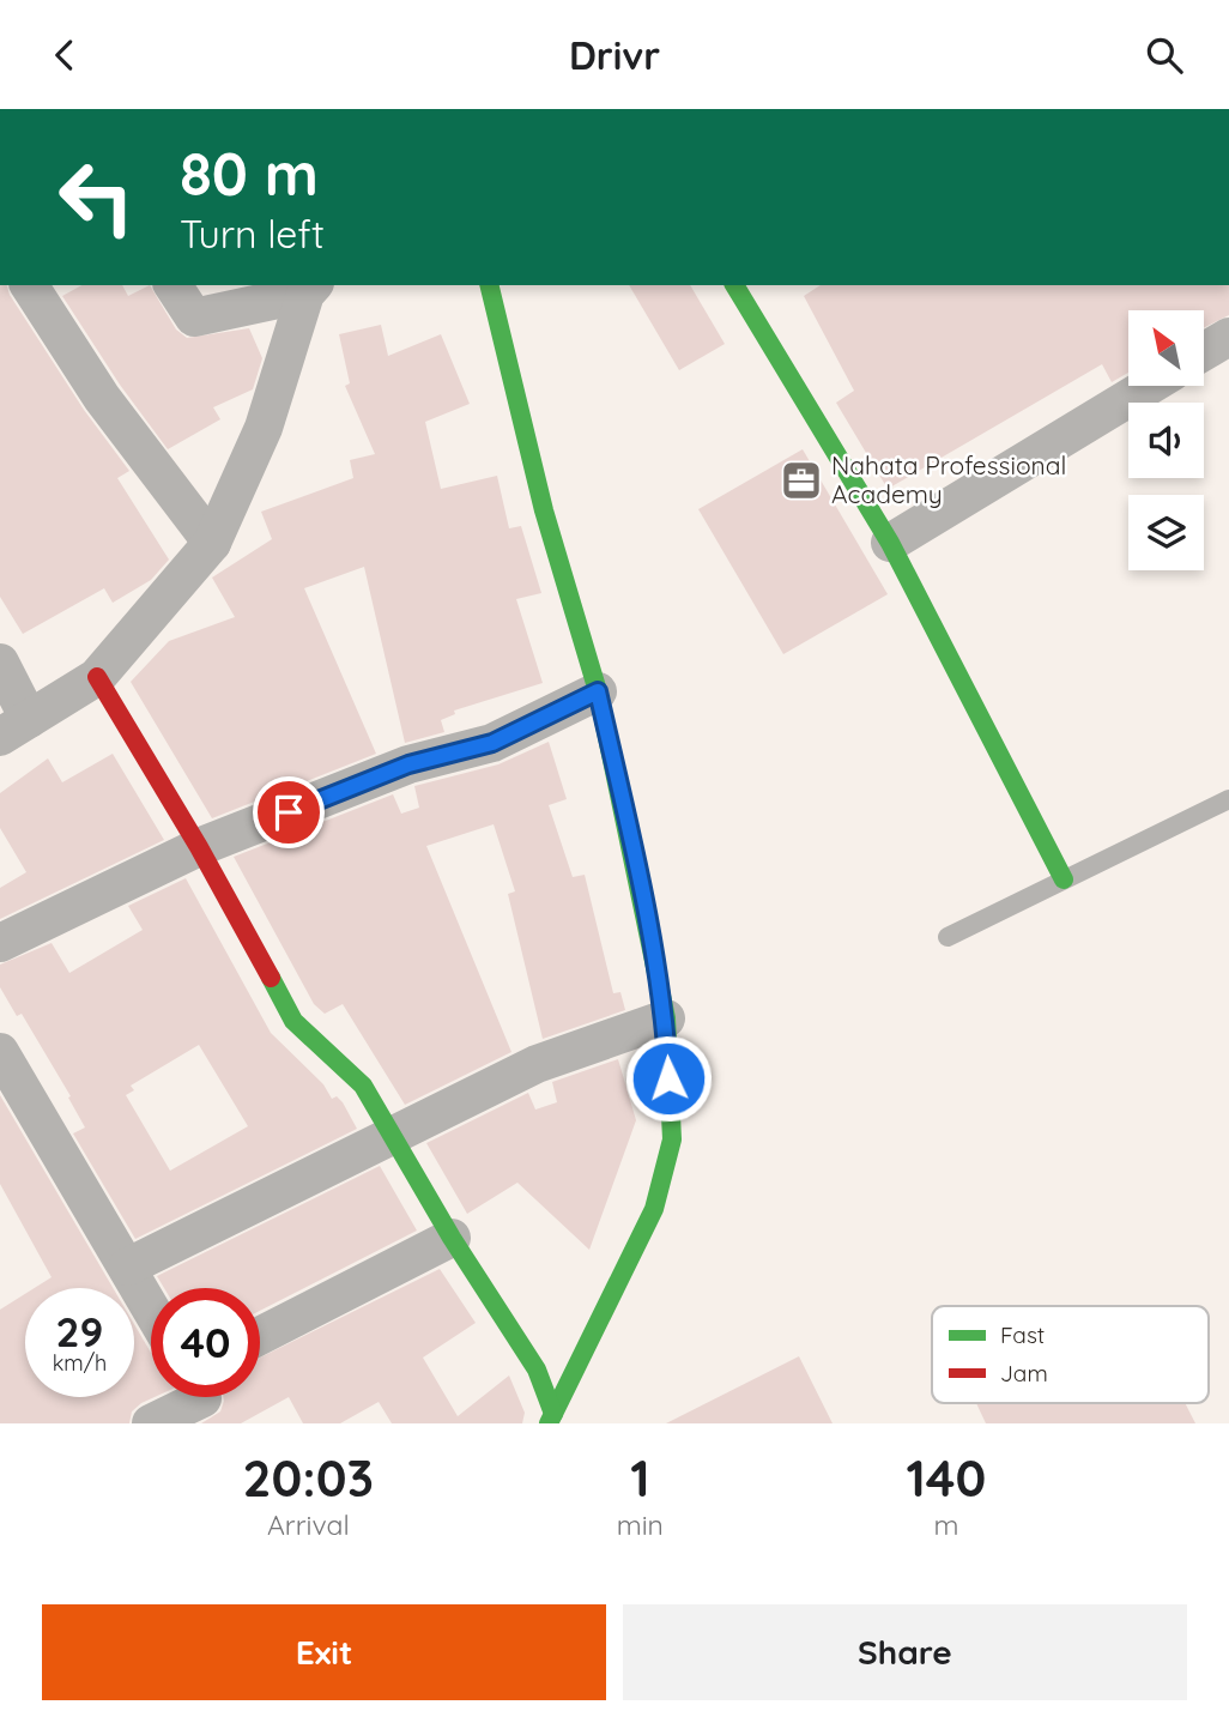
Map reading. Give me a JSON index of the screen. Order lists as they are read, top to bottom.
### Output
{
  "places": {
    "office": ["Nahata Professional Academy"]
  },
  "legend": ["Fast", "Jam"],
  "north": "top left",
  "page": {
    "header": "Drivr",
    "turn": ["80 m", "Turn left"],
    "speed": "29 km/h",
    "limit": "40",
    "eta": [
      "20:03",
      "Arrival",
      "1",
      "min",
      "140",
      "m"
    ],
    "buttons": ["Exit", "Share"]
  }
}
